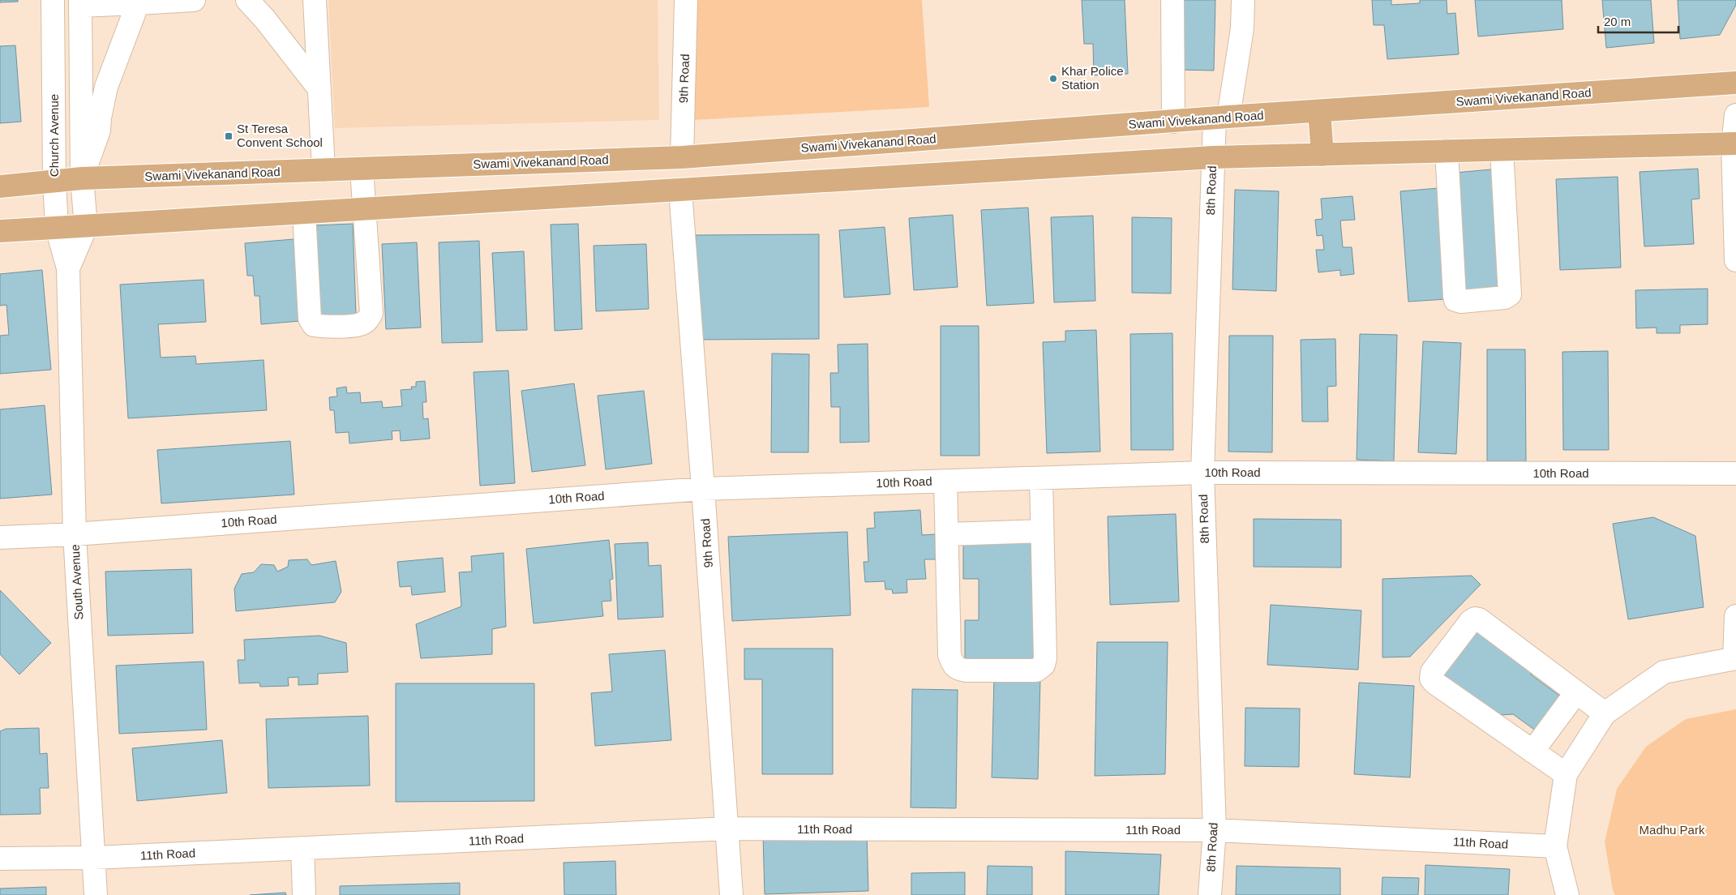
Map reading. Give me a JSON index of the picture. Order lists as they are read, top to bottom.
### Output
{
  "streets": {
    "main road": ["Swami Vivekanand Road"],
    "street": [
      "9th Road",
      "Church Avenue",
      "8th Road",
      "10th Road",
      "South Avenue",
      "11th Road"
    ]
  },
  "crossings": [
    ["9th Road", "Swami Vivekanand Road"],
    ["9th Road", "10th Road"],
    ["9th Road", "11th Road"],
    ["Swami Vivekanand Road", "Church Avenue"],
    ["Swami Vivekanand Road", "8th Road"],
    ["Church Avenue", "South Avenue"],
    ["8th Road", "10th Road"],
    ["8th Road", "11th Road"],
    ["10th Road", "South Avenue"],
    ["South Avenue", "11th Road"]
  ],
  "parks": ["Madhu Park"],
  "places": {
    "other": ["Khar Police Station"],
    "transit": ["St Teresa Convent School"]
  },
  "scale_bar": "20 m"
}
